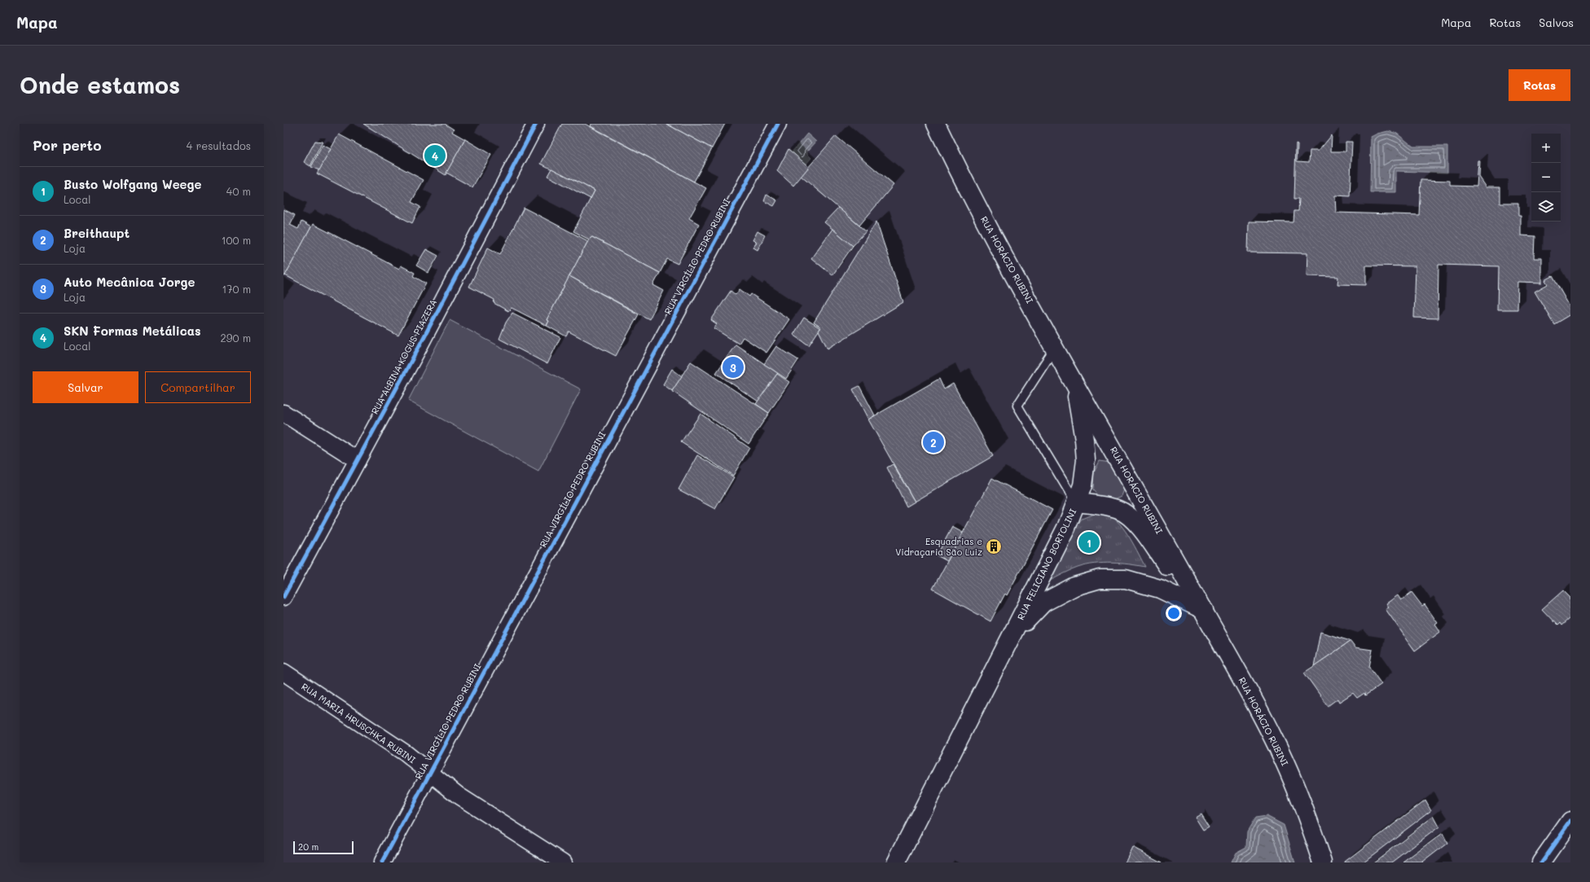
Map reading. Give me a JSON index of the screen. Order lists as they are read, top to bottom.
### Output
{
  "streets": {
    "main road": ["RUA HORÁCIO RUBINI", "RUA FELICIANO BORTOLINI"],
    "street": ["RUA VIRGÍLIO PEDRO RUBINI", "RUA ALBINA KOGUS PIAZERA", "RUA MARIA HRUSCHKA RUBINI"]
  },
  "crossings": [
    ["RUA VIRGÍLIO PEDRO RUBINI", "RUA MARIA HRUSCHKA RUBINI"],
    ["RUA HORÁCIO RUBINI", "RUA FELICIANO BORTOLINI"]
  ],
  "places": {
    "building": ["Esquadrias e Vidraçaria São Luiz"]
  },
  "scale_bar": "20 m",
  "page": {
    "header": "Mapa",
    "nav": ["Mapa", "Rotas", "Salvos"],
    "buttons": [
      "Rotas",
      ["Salvar", "Compartilhar"]
    ],
    "title": "Onde estamos",
    "heading": ["Por perto", "4 resultados"],
    "map_buttons": ["+", "−"],
    "pins": [
      "4",
      "3",
      "2",
      "1"
    ],
    "list": [
      {
        "mark": "1",
        "name": "Busto Wolfgang Weege",
        "note": "Local",
        "value": "40 m"
      },
      {
        "mark": "2",
        "name": "Breithaupt",
        "note": "Loja",
        "value": "100 m"
      },
      {
        "mark": "3",
        "name": "Auto Mecânica Jorge",
        "note": "Loja",
        "value": "170 m"
      },
      {
        "mark": "4",
        "name": "SKN Formas Metálicas",
        "note": "Local",
        "value": "290 m"
      }
    ],
    "scale": "20 m"
  }
}
